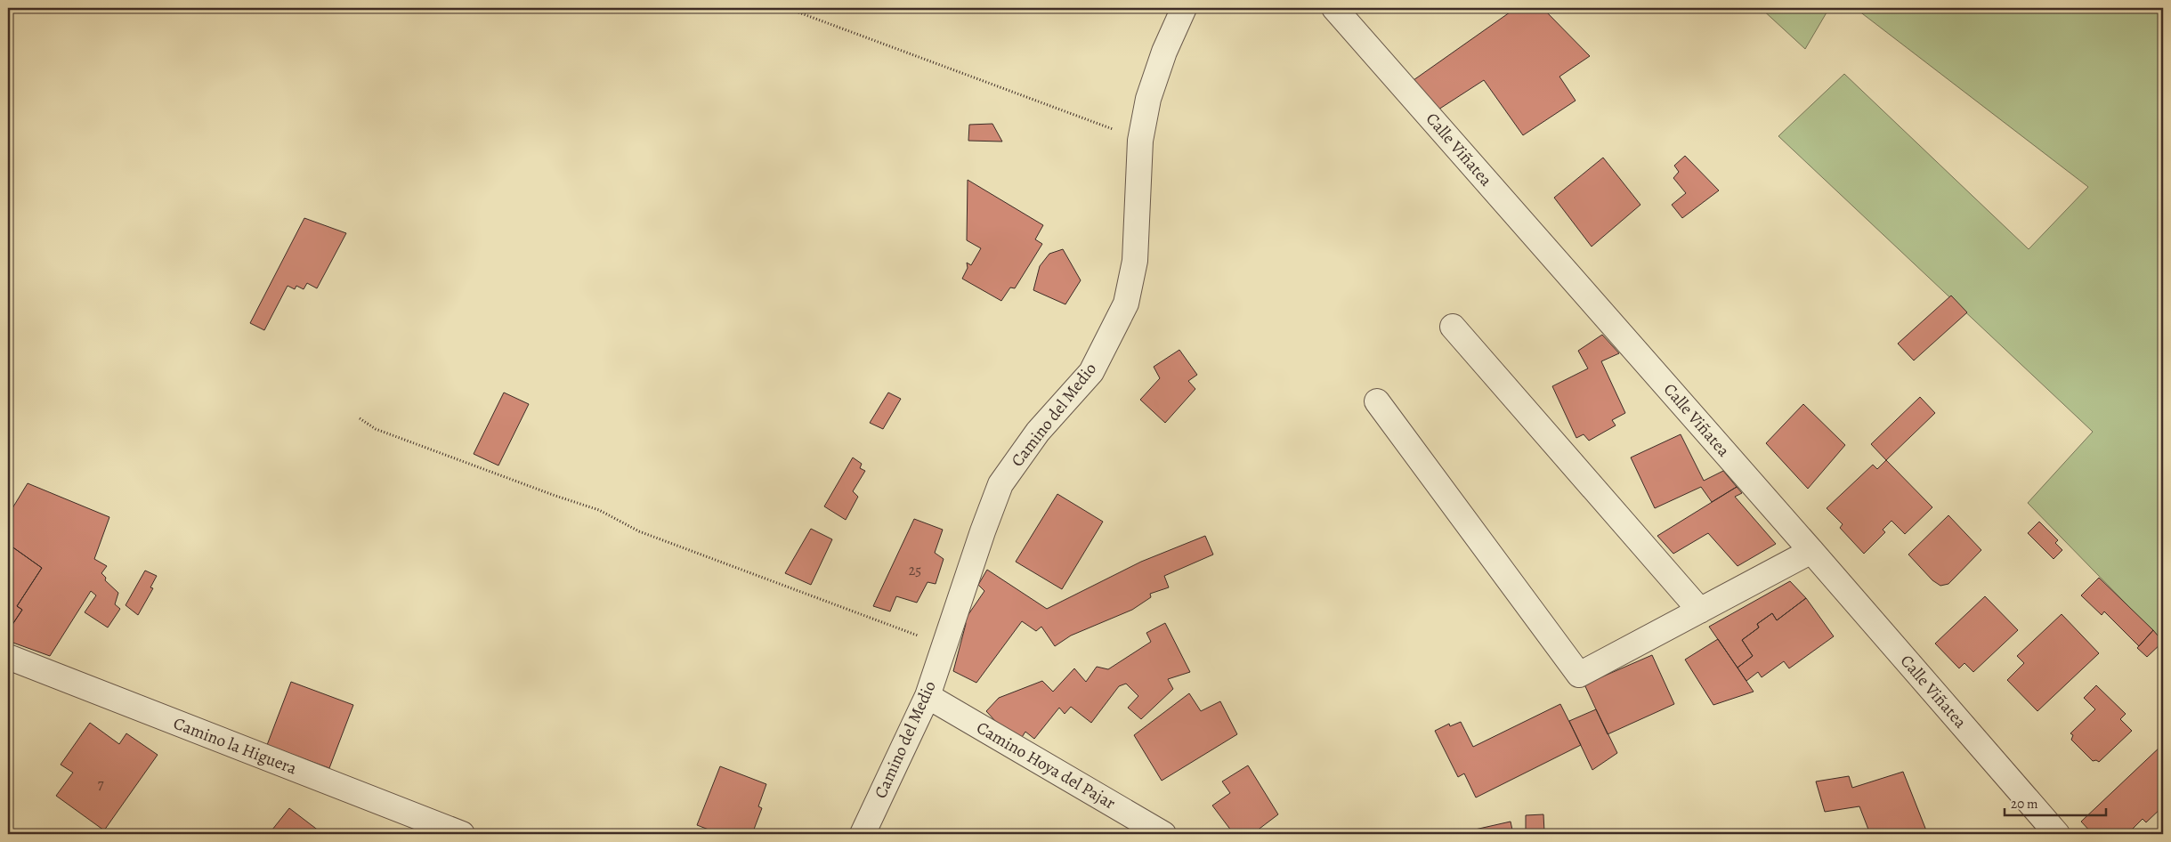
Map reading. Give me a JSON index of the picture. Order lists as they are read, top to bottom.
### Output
{
  "streets": {
    "street": [
      "Calle Viñatea",
      "Camino del Medio",
      "Camino la Higuera",
      "Camino Hoya del Pajar"
    ]
  },
  "crossings": [
    ["Camino del Medio", "Camino Hoya del Pajar"]
  ],
  "house_numbers": ["25", "7"],
  "scale_bar": "20 m"
}
